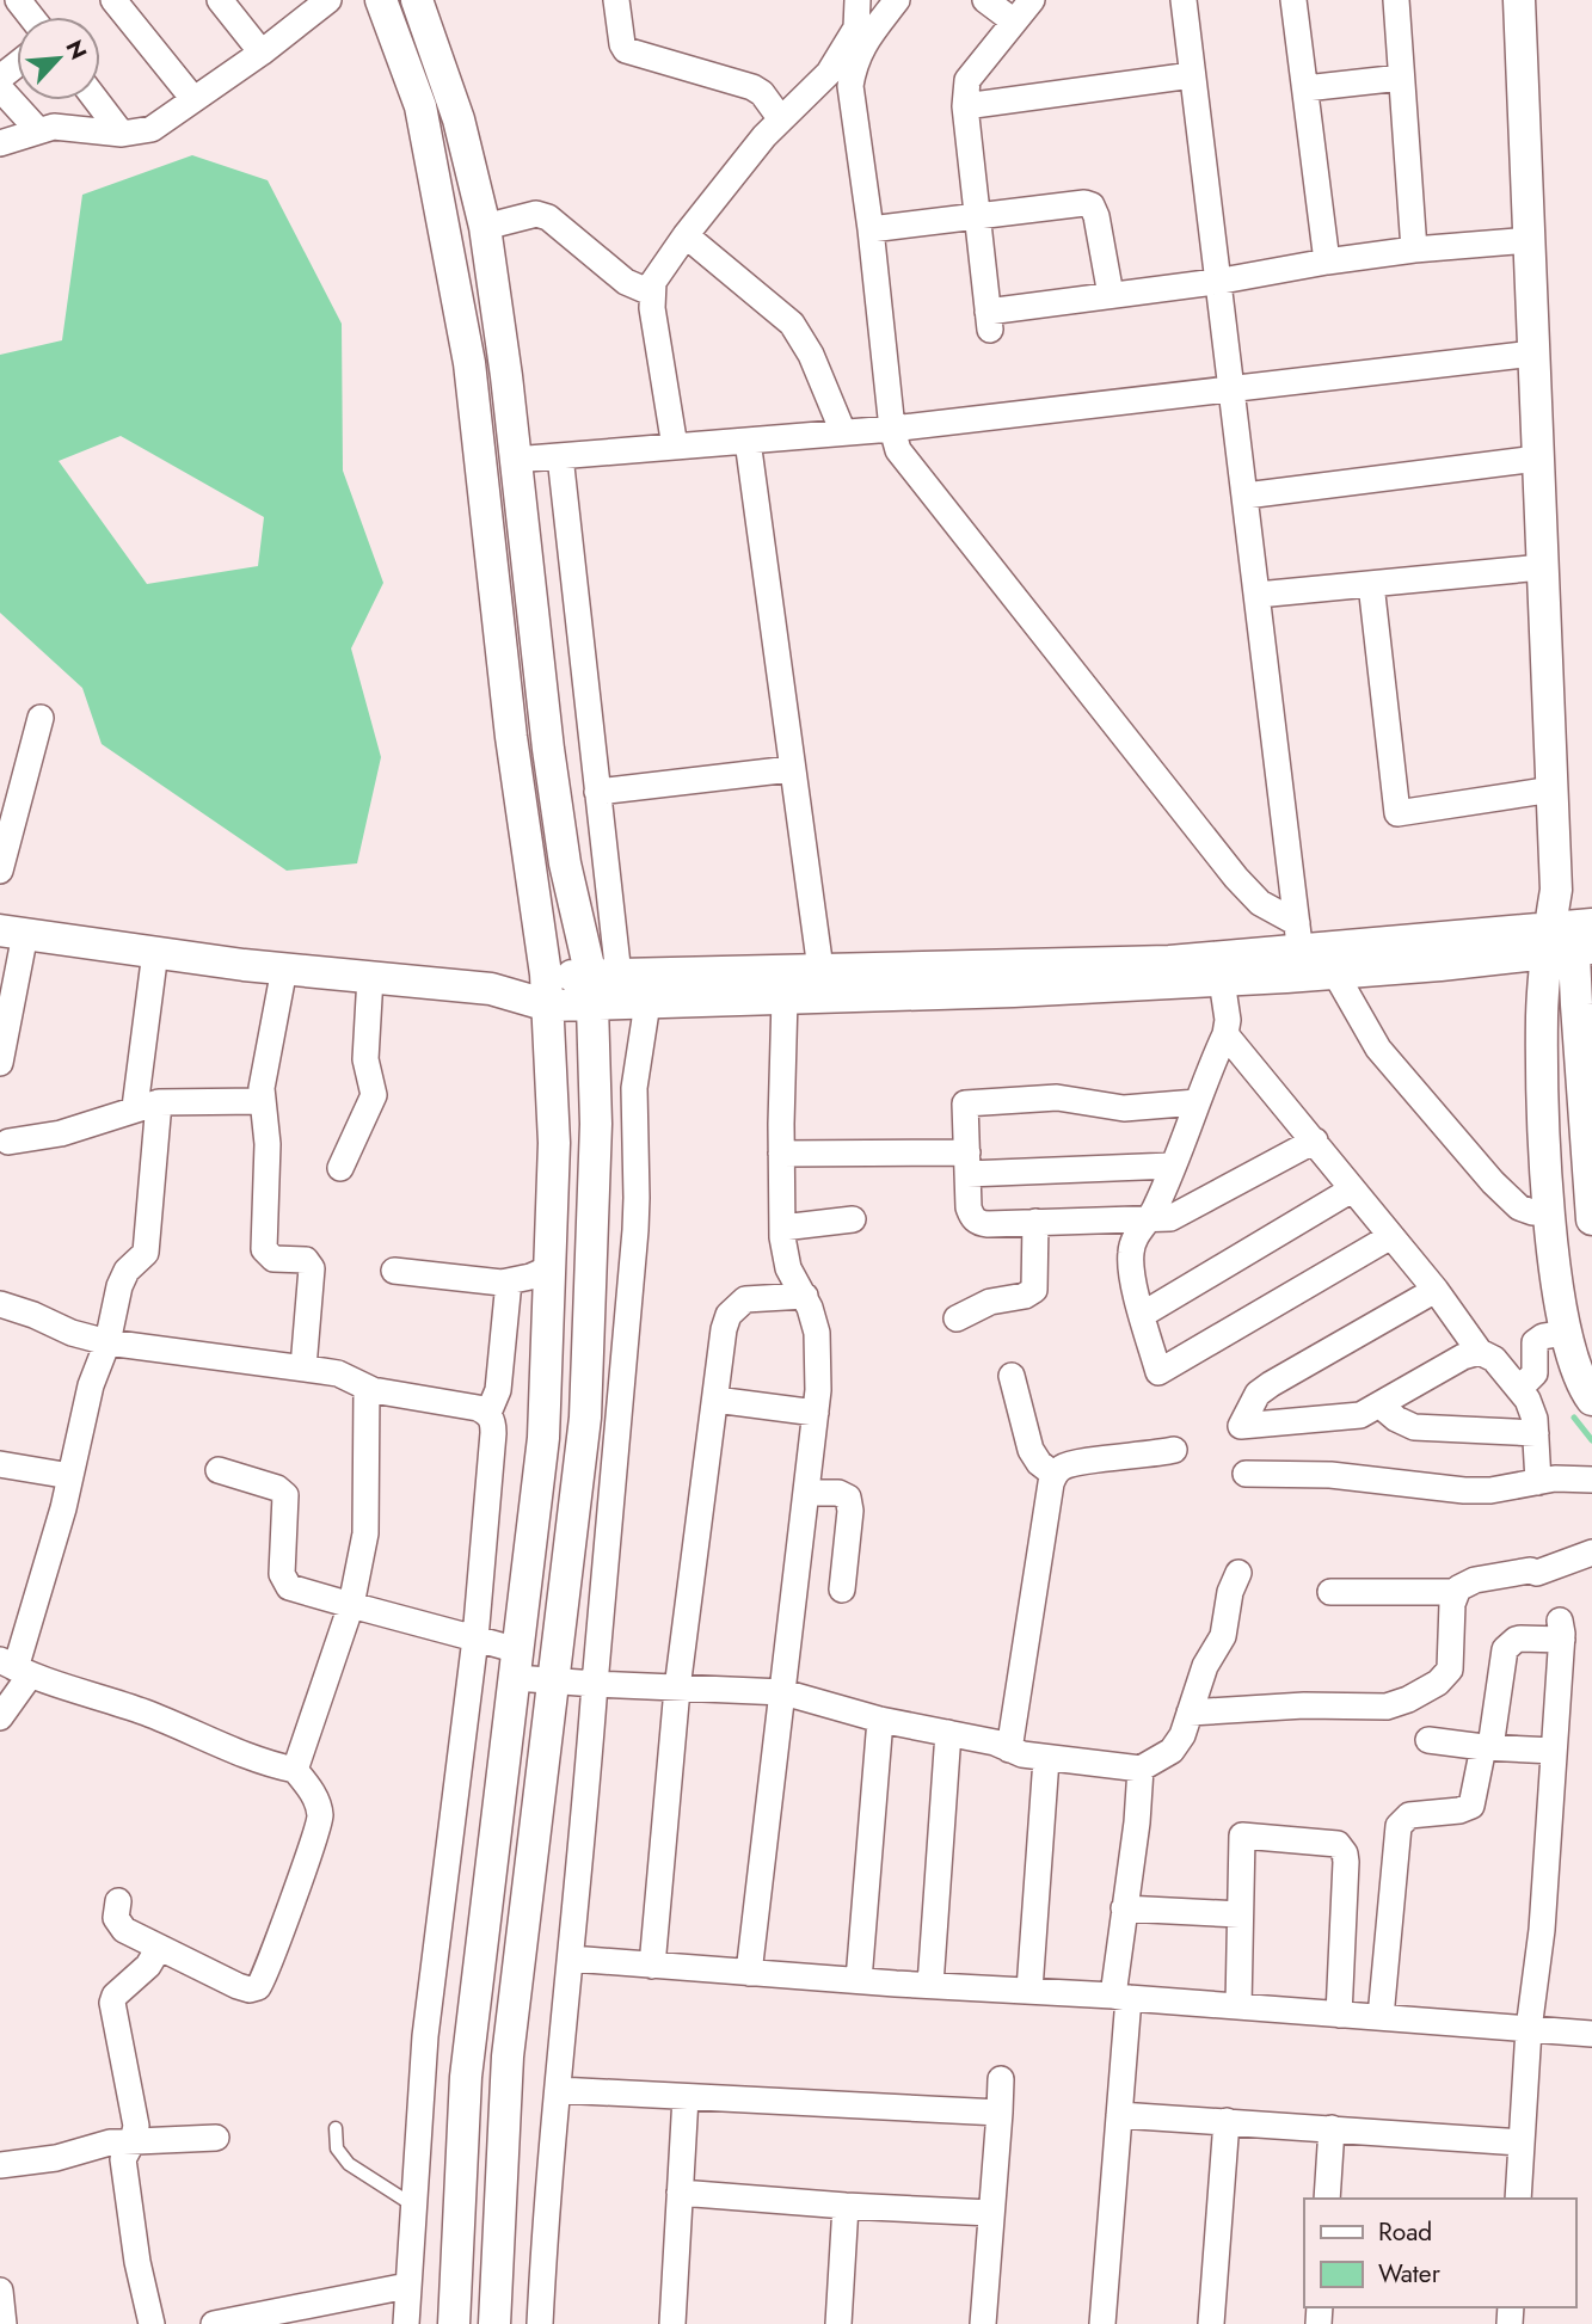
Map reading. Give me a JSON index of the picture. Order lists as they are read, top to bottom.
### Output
{
  "legend": ["Road", "Water"],
  "north": "top right"
}
